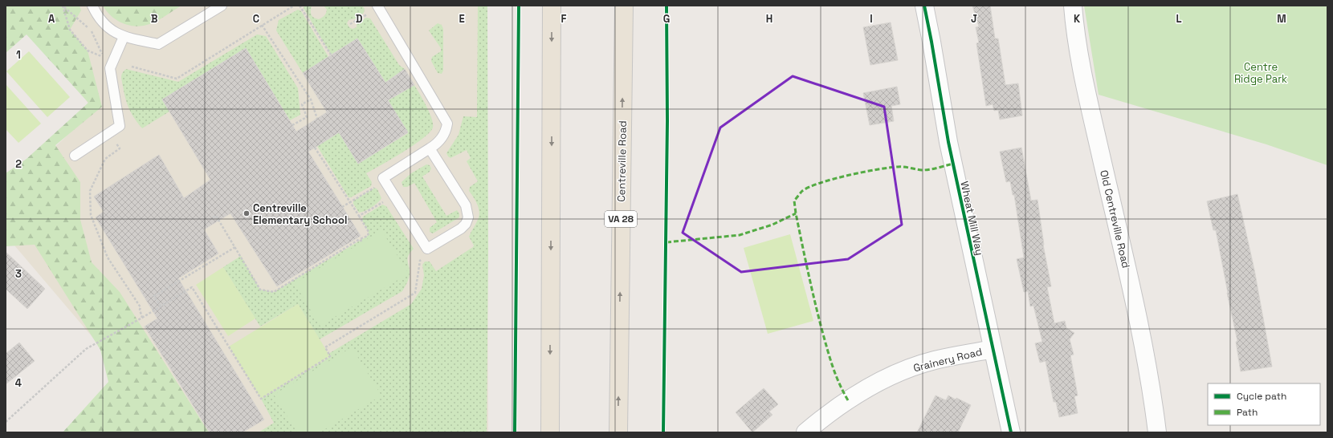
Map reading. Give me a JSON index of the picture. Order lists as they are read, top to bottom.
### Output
{
  "streets": {
    "highway": ["Centreville Road", "VA 28"],
    "street": ["Wheat Mill Way", "Old Centreville Road", "Grainery Road"]
  },
  "crossings": [
    ["Wheat Mill Way", "Grainery Road"]
  ],
  "parks": ["Centre Ridge Park"],
  "places": ["Centreville Elementary School"],
  "legend": ["Cycle path", "Path"],
  "grid": {
    "columns": [
      "A",
      "B",
      "C",
      "D",
      "E",
      "F",
      "G",
      "H",
      "I",
      "J",
      "K",
      "L",
      "M"
    ],
    "rows": [
      "1",
      "2",
      "3",
      "4"
    ]
  }
}
